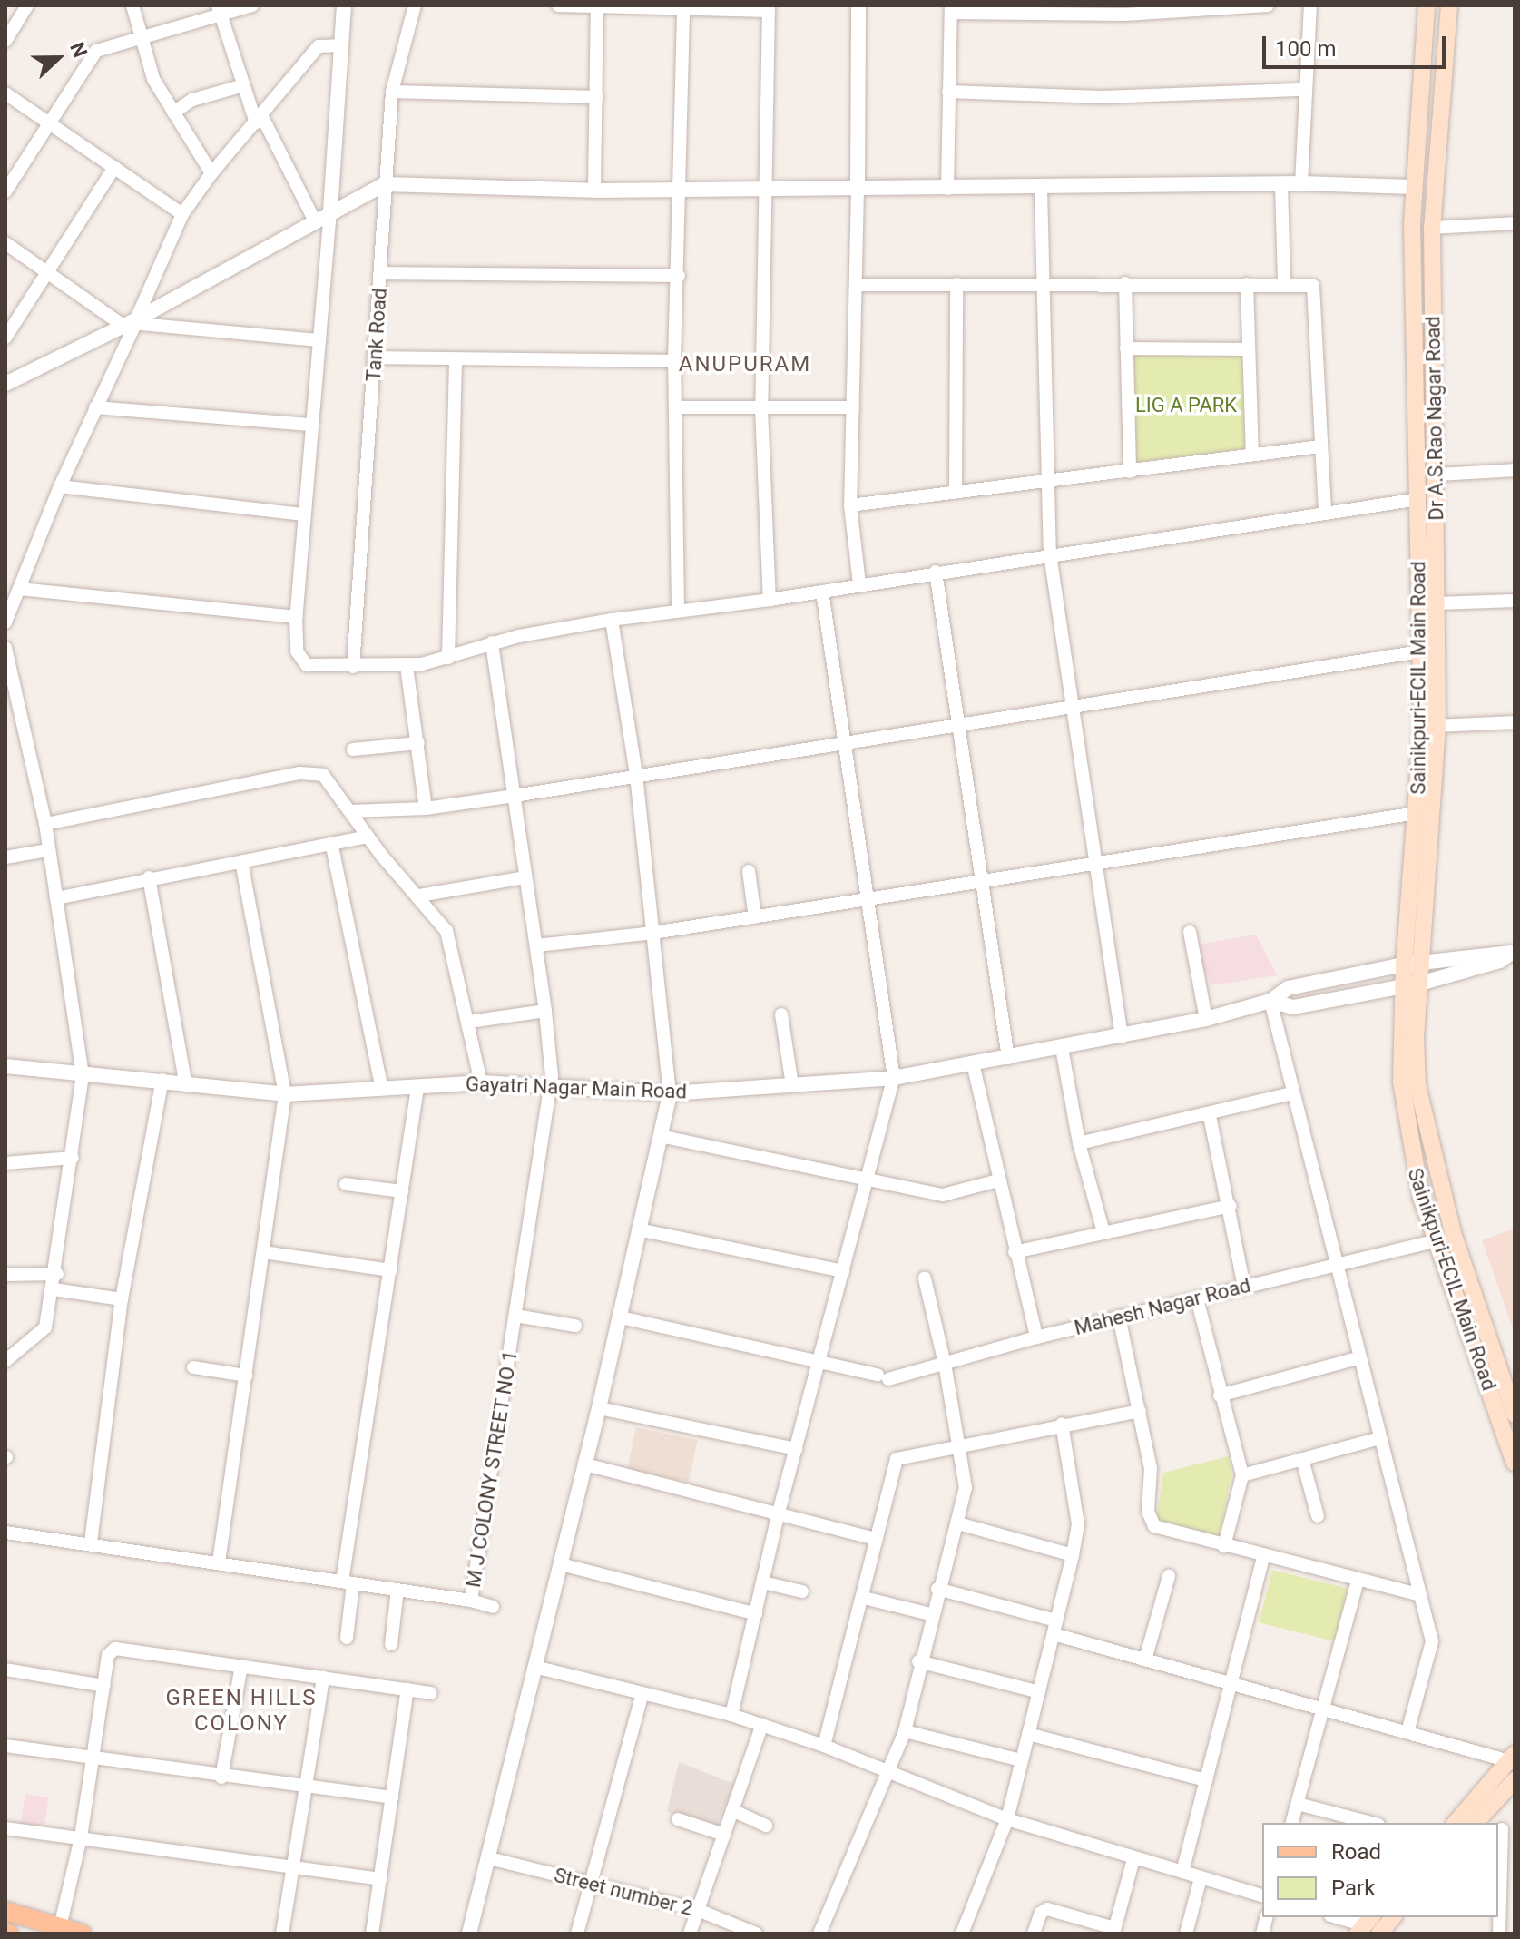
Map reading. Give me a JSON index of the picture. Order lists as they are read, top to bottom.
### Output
{
  "streets": {
    "main road": ["Dr A.S.Rao Nagar Road", "Sainikpuri-ECIL Main Road"],
    "street": [
      "Tank Road",
      "Gayatri Nagar Main Road",
      "Mahesh Nagar Road",
      "M J COLONY STREET NO 1",
      "Street number 2"
    ]
  },
  "crossings": [
    ["Dr A.S.Rao Nagar Road", "Sainikpuri-ECIL Main Road"],
    ["Dr A.S.Rao Nagar Road", "Gayatri Nagar Main Road"],
    ["Sainikpuri-ECIL Main Road", "Gayatri Nagar Main Road"],
    ["Sainikpuri-ECIL Main Road", "Mahesh Nagar Road"],
    ["Gayatri Nagar Main Road", "M J COLONY STREET NO 1"]
  ],
  "districts": ["ANUPURAM", "GREEN HILLS COLONY"],
  "parks": ["LIG A PARK"],
  "legend": ["Road", "Park"],
  "scale_bar": "100 m",
  "north": "right"
}
